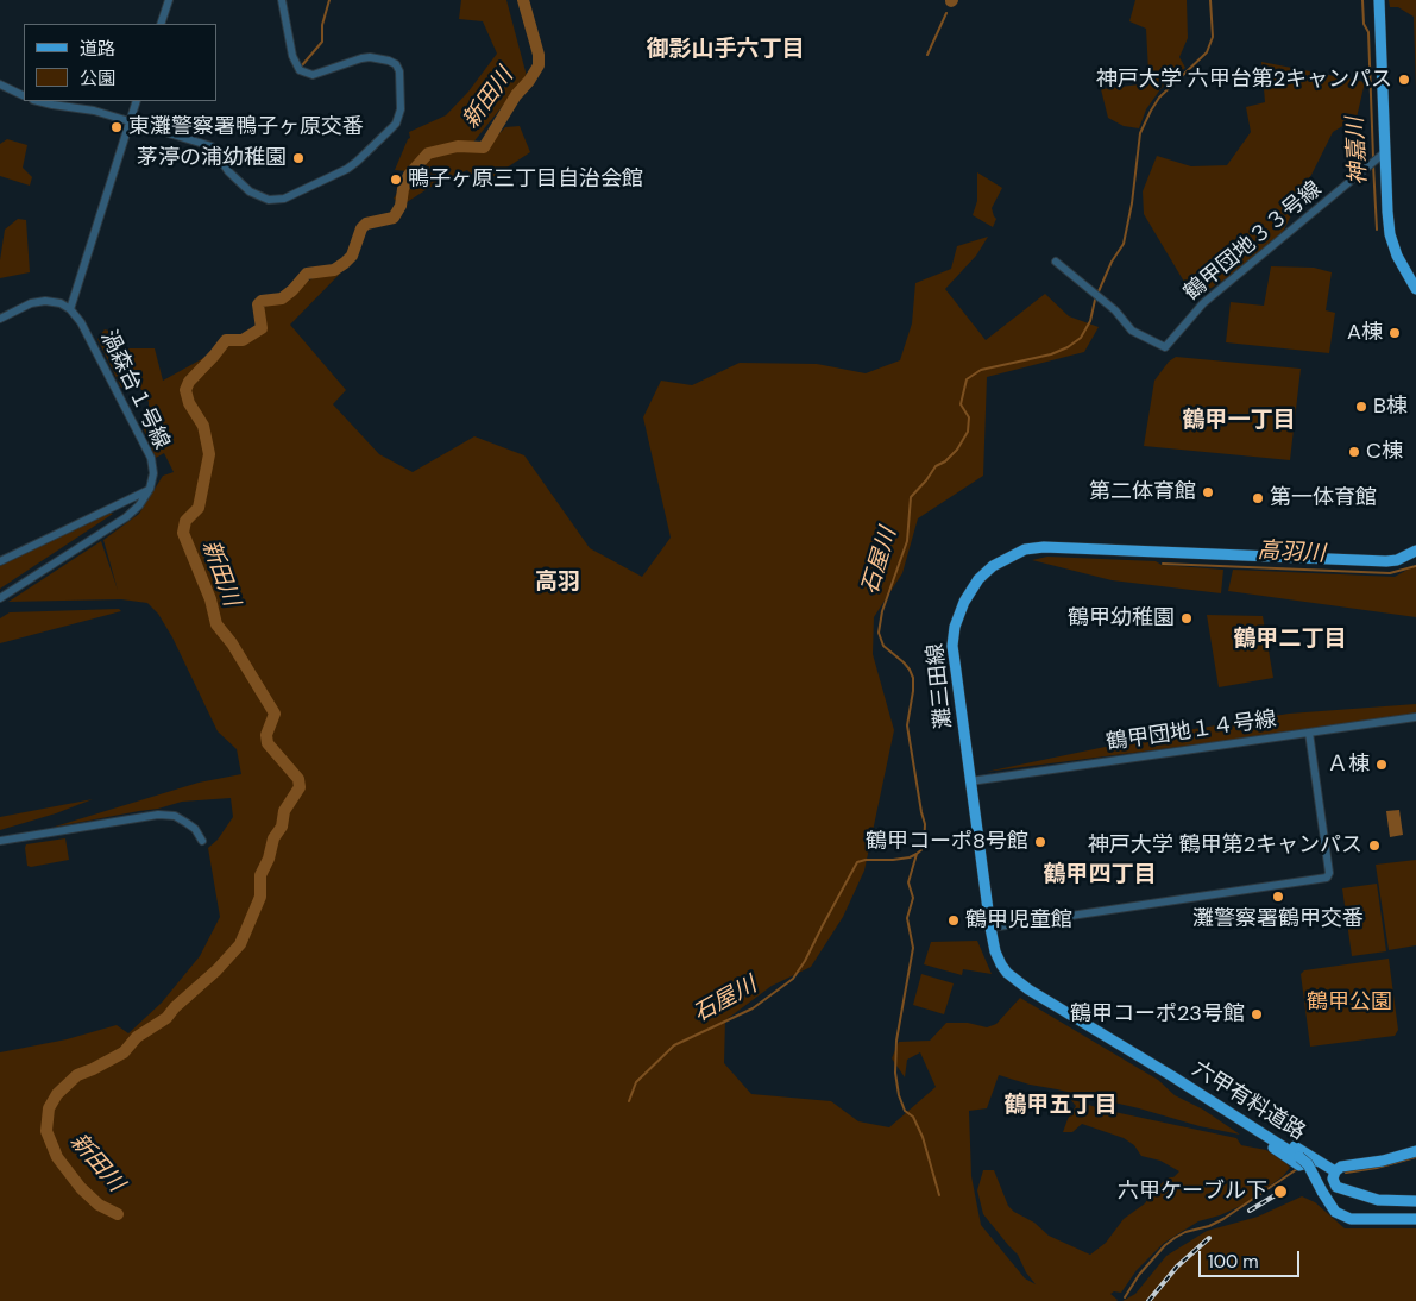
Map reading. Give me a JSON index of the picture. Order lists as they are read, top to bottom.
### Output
{
  "streets": {
    "main road": ["灘三田線", "六甲有料道路"],
    "street": ["鶴甲団地３３号線", "渦森台１号線", "鶴甲団地１４号線"]
  },
  "crossings": [
    ["灘三田線", "鶴甲団地１４号線"],
    ["灘三田線", "六甲有料道路"]
  ],
  "districts": [
    "御影山手六丁目",
    "鶴甲一丁目",
    "高羽",
    "鶴甲二丁目",
    "鶴甲四丁目",
    "鶴甲五丁目"
  ],
  "water": [
    "新田川",
    "神嘉川",
    "高羽川",
    "石屋川"
  ],
  "parks": ["鶴甲公園"],
  "places": [
    "神戸大学 六甲台第2キャンパス",
    "東灘警察署鴨子ヶ原交番",
    "茅渟の浦幼稚園",
    "鴨子ヶ原三丁目自治会館",
    "A棟",
    "B棟",
    "C棟",
    "第二体育館",
    "第一体育館",
    "鶴甲幼稚園",
    "Ａ棟",
    "鶴甲コーポ8号館",
    "神戸大学 鶴甲第2キャンパス",
    "灘警察署鶴甲交番",
    "鶴甲児童館",
    "鶴甲コーポ23号館",
    "六甲ケーブル下"
  ],
  "legend": ["道路", "公園"],
  "scale_bar": "100 m"
}
